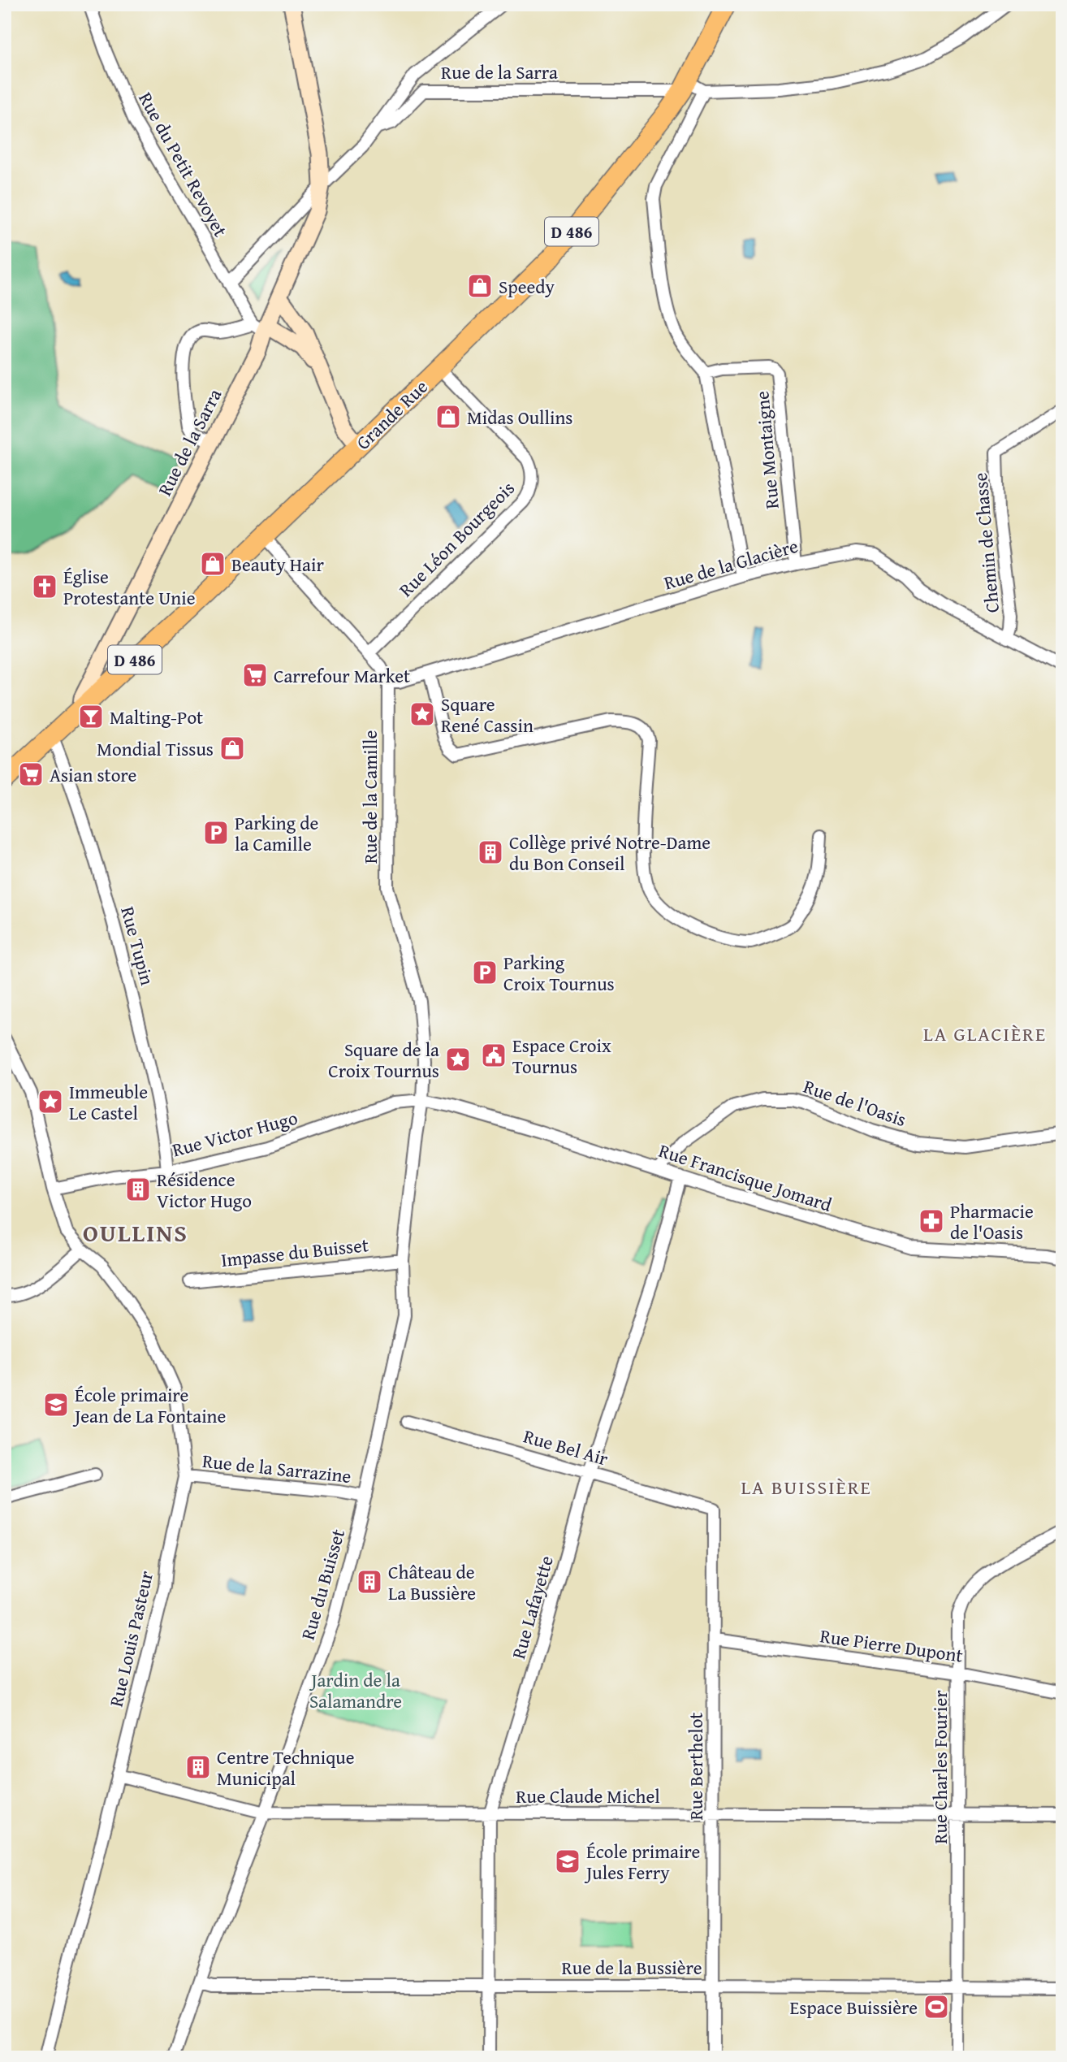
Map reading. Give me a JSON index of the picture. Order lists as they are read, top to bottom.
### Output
{
  "streets": {
    "main road": ["D 486", "Grande Rue"],
    "street": [
      "Rue de la Sarra",
      "Rue du Petit Revoyet",
      "Rue Montaigne",
      "Rue Léon Bourgeois",
      "Chemin de Chasse",
      "Rue de la Glacière",
      "Rue de la Camille",
      "Rue Tupin",
      "Rue de l'Oasis",
      "Rue Victor Hugo",
      "Rue Francisque Jomard",
      "Impasse du Buisset",
      "Rue Bel Air",
      "Rue de la Sarrazine",
      "Rue du Buisset",
      "Rue Lafayette",
      "Rue Louis Pasteur",
      "Rue Pierre Dupont",
      "Rue Berthelot",
      "Rue Charles Fourier",
      "Rue Claude Michel",
      "Rue de la Bussière"
    ]
  },
  "crossings": [
    ["Rue de la Sarra", "Rue du Petit Revoyet"],
    ["Rue de la Sarra", "Grande Rue"],
    ["Grande Rue", "Rue Léon Bourgeois"],
    ["Grande Rue", "Rue Tupin"],
    ["Rue Montaigne", "Rue de la Glacière"],
    ["Chemin de Chasse", "Rue de la Glacière"],
    ["Rue de la Glacière", "Rue de la Camille"],
    ["Rue de la Camille", "Rue Victor Hugo"],
    ["Rue de la Camille", "Rue Francisque Jomard"],
    ["Rue de la Camille", "Rue du Buisset"],
    ["Rue Tupin", "Rue Victor Hugo"],
    ["Rue de l'Oasis", "Rue Francisque Jomard"],
    ["Rue Victor Hugo", "Rue Francisque Jomard"],
    ["Rue Victor Hugo", "Rue du Buisset"],
    ["Rue Victor Hugo", "Rue Louis Pasteur"],
    ["Rue Francisque Jomard", "Rue du Buisset"],
    ["Rue Francisque Jomard", "Rue Lafayette"],
    ["Impasse du Buisset", "Rue du Buisset"],
    ["Rue Bel Air", "Rue Lafayette"],
    ["Rue Bel Air", "Rue Berthelot"],
    ["Rue de la Sarrazine", "Rue du Buisset"],
    ["Rue de la Sarrazine", "Rue Louis Pasteur"],
    ["Rue du Buisset", "Rue Claude Michel"],
    ["Rue du Buisset", "Rue de la Bussière"],
    ["Rue Lafayette", "Rue Claude Michel"],
    ["Rue Lafayette", "Rue de la Bussière"],
    ["Rue Louis Pasteur", "Rue Claude Michel"],
    ["Rue Pierre Dupont", "Rue Berthelot"],
    ["Rue Pierre Dupont", "Rue Charles Fourier"],
    ["Rue Berthelot", "Rue Claude Michel"],
    ["Rue Berthelot", "Rue de la Bussière"],
    ["Rue Charles Fourier", "Rue Claude Michel"],
    ["Rue Charles Fourier", "Rue de la Bussière"]
  ],
  "districts": ["LA GLACIÈRE", "OULLINS", "LA BUISSIÈRE"],
  "parks": ["Jardin de la Salamandre"],
  "places": {
    "shop": [
      "Speedy",
      "Midas Oullins",
      "Beauty Hair",
      "Mondial Tissus"
    ],
    "church": ["Église Protestante Unie"],
    "supermarket": ["Carrefour Market", "Asian store"],
    "place": ["Square René Cassin", "Square de la Croix Tournus", "Immeuble Le Castel"],
    "bar": ["Malting-Pot"],
    "parking": ["Parking de la Camille", "Parking Croix Tournus"],
    "building": [
      "Collège privé Notre-Dame du Bon Conseil",
      "Résidence Victor Hugo",
      "Château de La Bussière",
      "Centre Technique Municipal"
    ],
    "public building": ["Espace Croix Tournus"],
    "pharmacy": ["Pharmacie de l'Oasis"],
    "school or university": ["École primaire Jean de La Fontaine", "École primaire Jules Ferry"],
    "sports": ["Espace Buissière"]
  }
}
